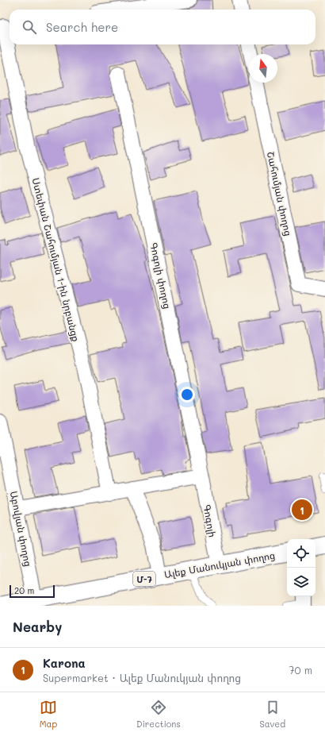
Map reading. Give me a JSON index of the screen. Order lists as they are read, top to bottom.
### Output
{
  "streets": {
    "main road": ["Ալեք Մանուկյան փողոց", "Մ-7"],
    "street": [
      "Շահումյան փողոց",
      "Ստեփան Շահումյան 1-ին նրբանցք",
      "Գոգոլի փողոց",
      "Գոգոլի",
      "Աբովյան փողոց"
    ]
  },
  "crossings": [
    ["Գոգոլի փողոց", "Գոգոլի"],
    ["Գոգոլի", "Ալեք Մանուկյան փողոց"],
    ["Աբովյան փողոց", "Ալեք Մանուկյան փողոց"]
  ],
  "scale_bar": "20 m",
  "north": "top",
  "page": {
    "search": "Search here",
    "pins": "1",
    "scale": "20 m",
    "heading": "Nearby",
    "list": [
      {
        "mark": "1",
        "name": "Karona",
        "note": "Supermarket · Ալեք Մանուկյան փողոց",
        "value": "70 m"
      }
    ],
    "nav": ["Map", "Directions", "Saved"]
  }
}
